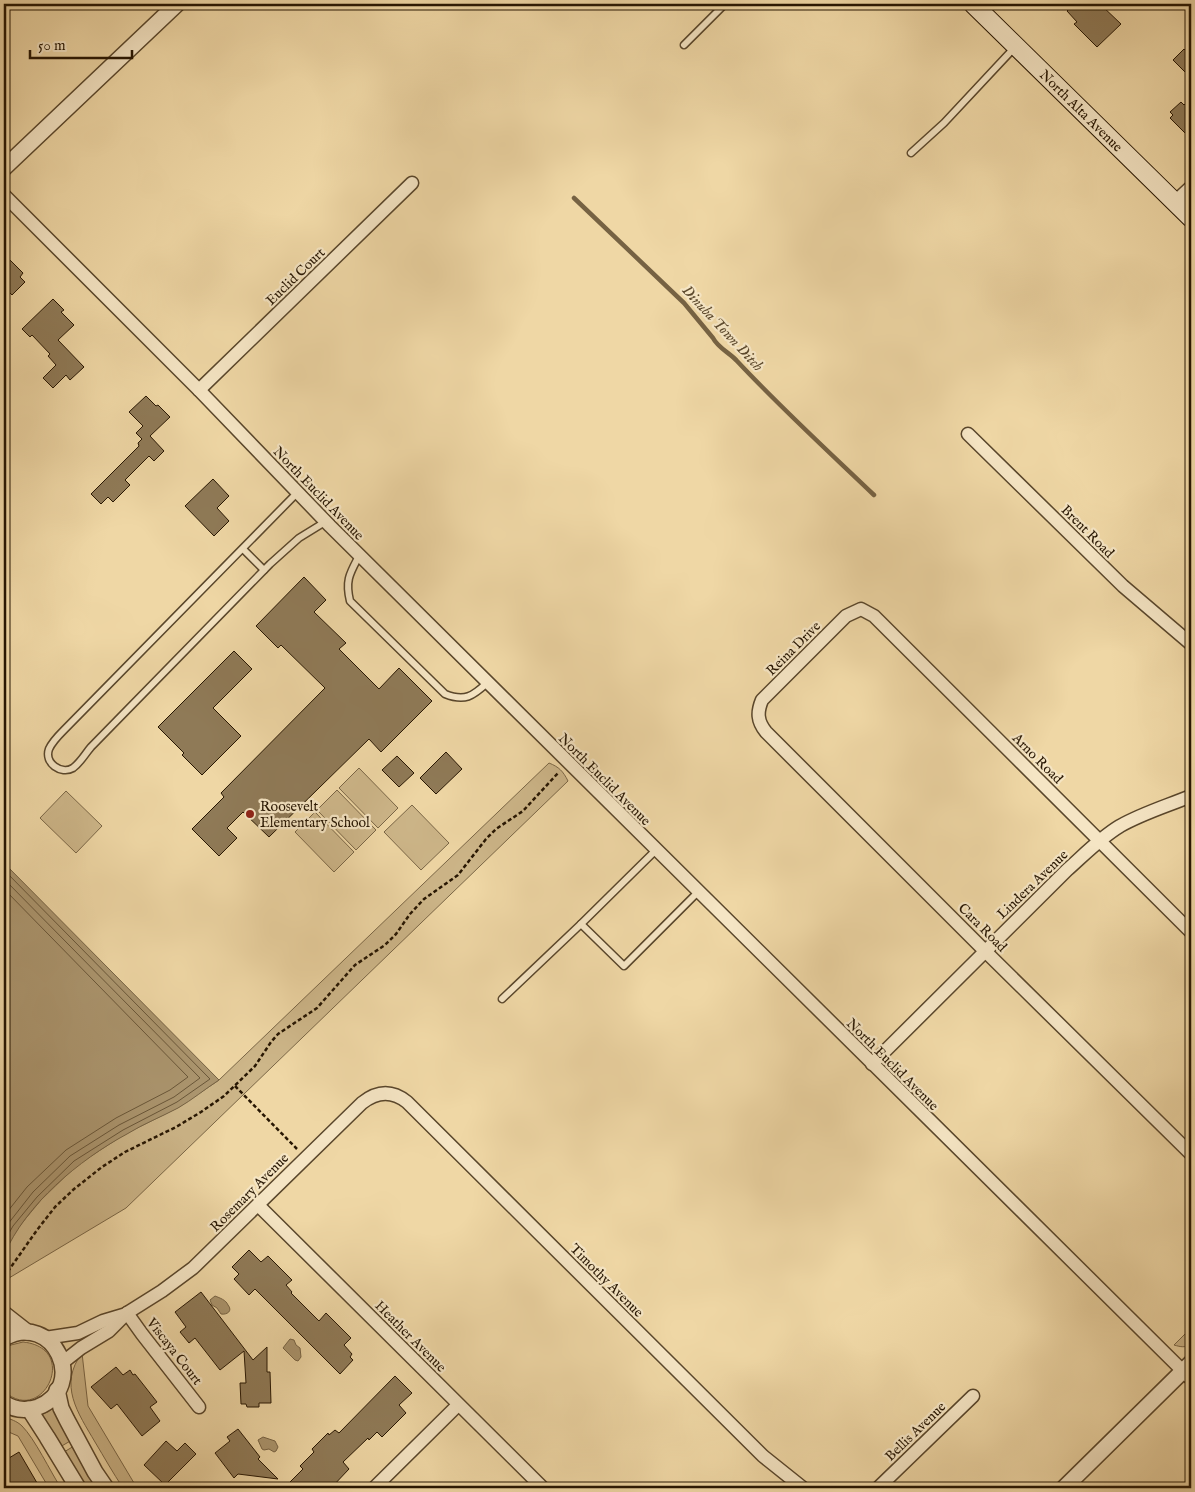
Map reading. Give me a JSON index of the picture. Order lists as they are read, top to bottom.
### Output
{
  "streets": {
    "main road": ["North Alta Avenue"],
    "street": [
      "Euclid Court",
      "North Euclid Avenue",
      "Brent Road",
      "Reina Drive",
      "Arno Road",
      "Lindera Avenue",
      "Cara Road",
      "Rosemary Avenue",
      "Timothy Avenue",
      "Heather Avenue",
      "Viscaya Court",
      "Bellis Avenue"
    ]
  },
  "crossings": [
    ["Euclid Court", "North Euclid Avenue"],
    ["North Euclid Avenue", "Lindera Avenue"],
    ["Reina Drive", "Arno Road"],
    ["Reina Drive", "Cara Road"],
    ["Arno Road", "Lindera Avenue"],
    ["Lindera Avenue", "Cara Road"],
    ["Rosemary Avenue", "Timothy Avenue"],
    ["Rosemary Avenue", "Heather Avenue"],
    ["Rosemary Avenue", "Viscaya Court"]
  ],
  "water": ["Dinuba Town Ditch"],
  "places": ["Roosevelt Elementary School"],
  "scale_bar": "50 m"
}
